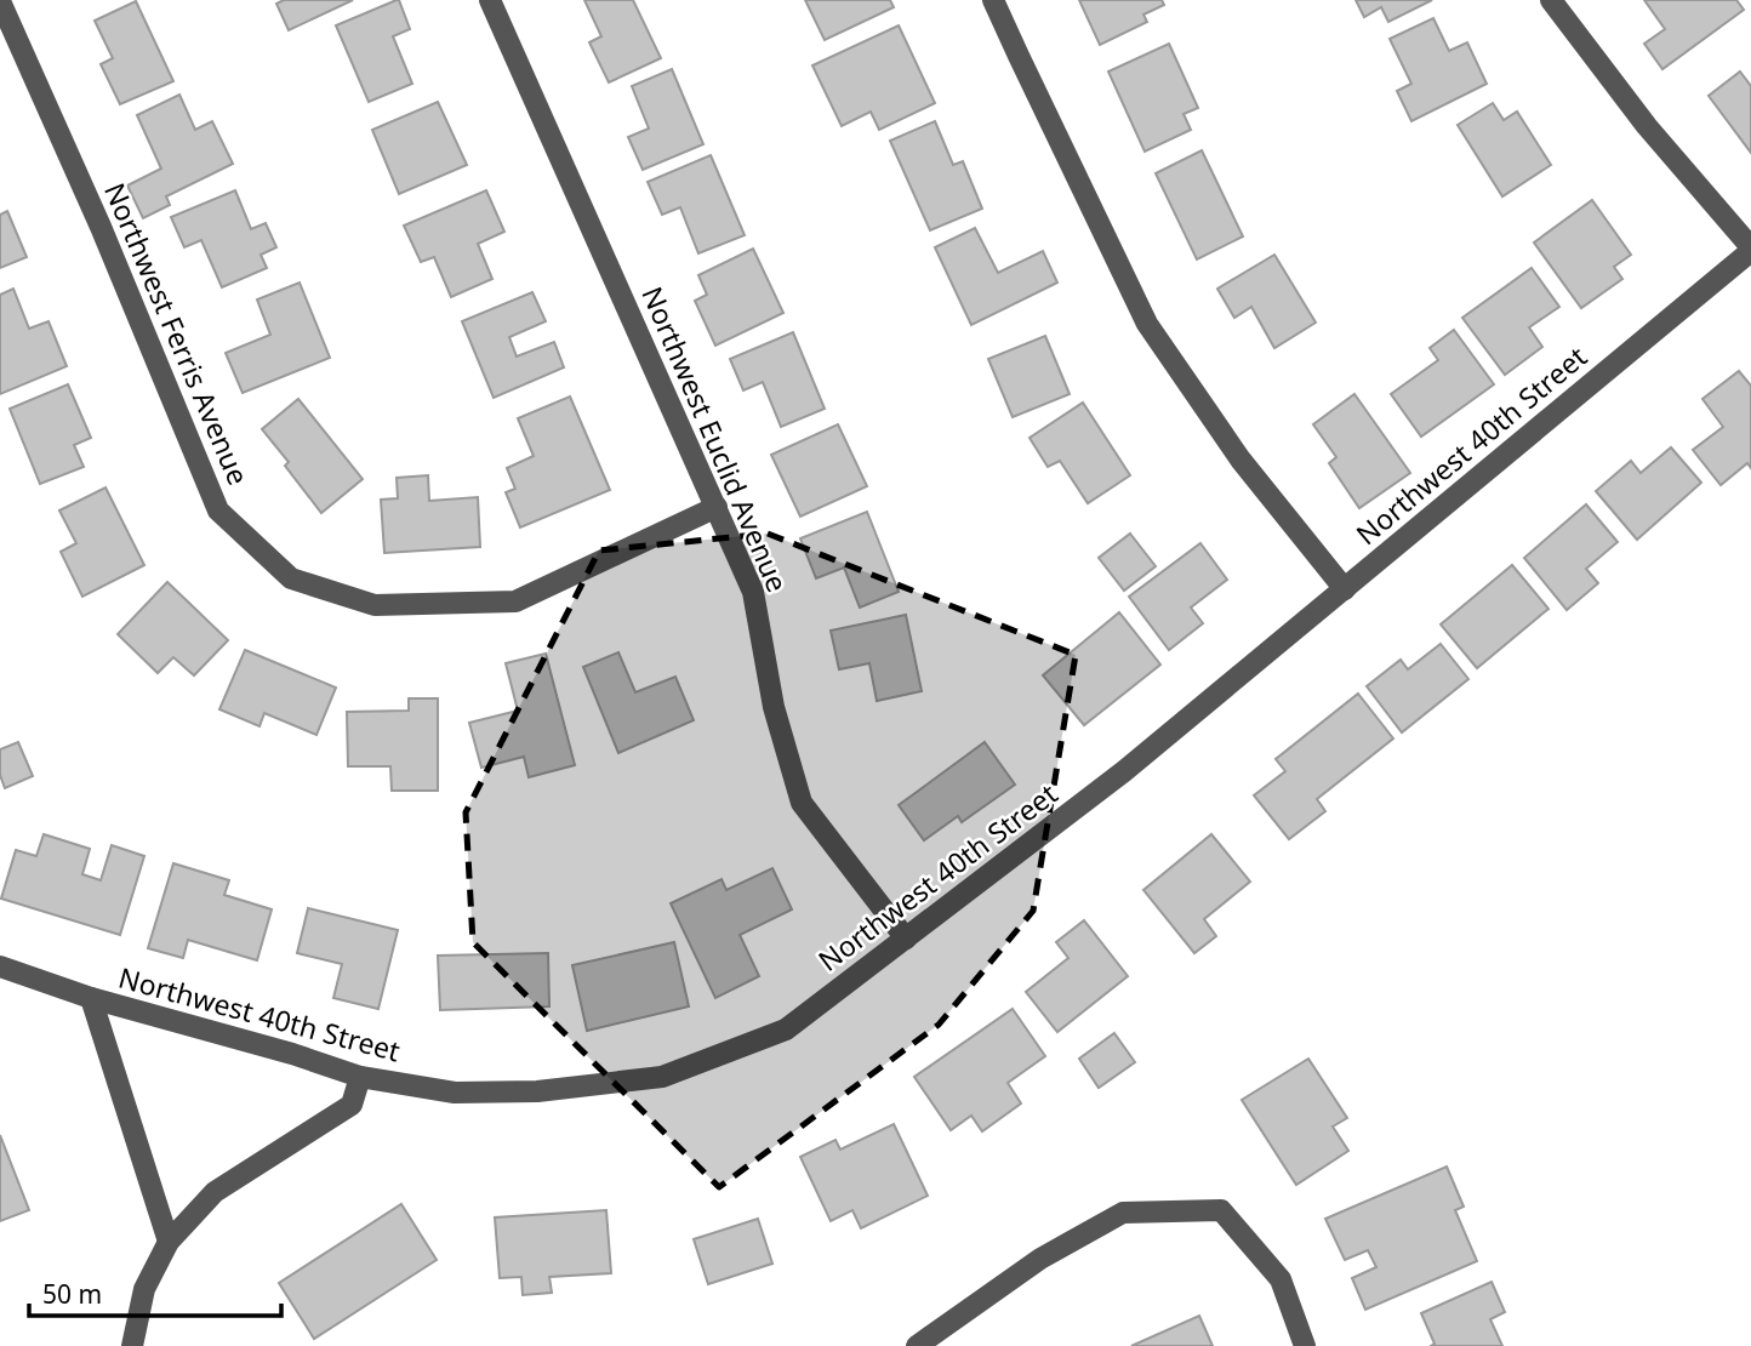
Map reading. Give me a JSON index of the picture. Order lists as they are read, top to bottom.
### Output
{
  "streets": {
    "street": ["Northwest Ferris Avenue", "Northwest Euclid Avenue", "Northwest 40th Street"]
  },
  "crossings": [
    ["Northwest Ferris Avenue", "Northwest Euclid Avenue"],
    ["Northwest Euclid Avenue", "Northwest 40th Street"]
  ],
  "scale_bar": "50 m"
}
